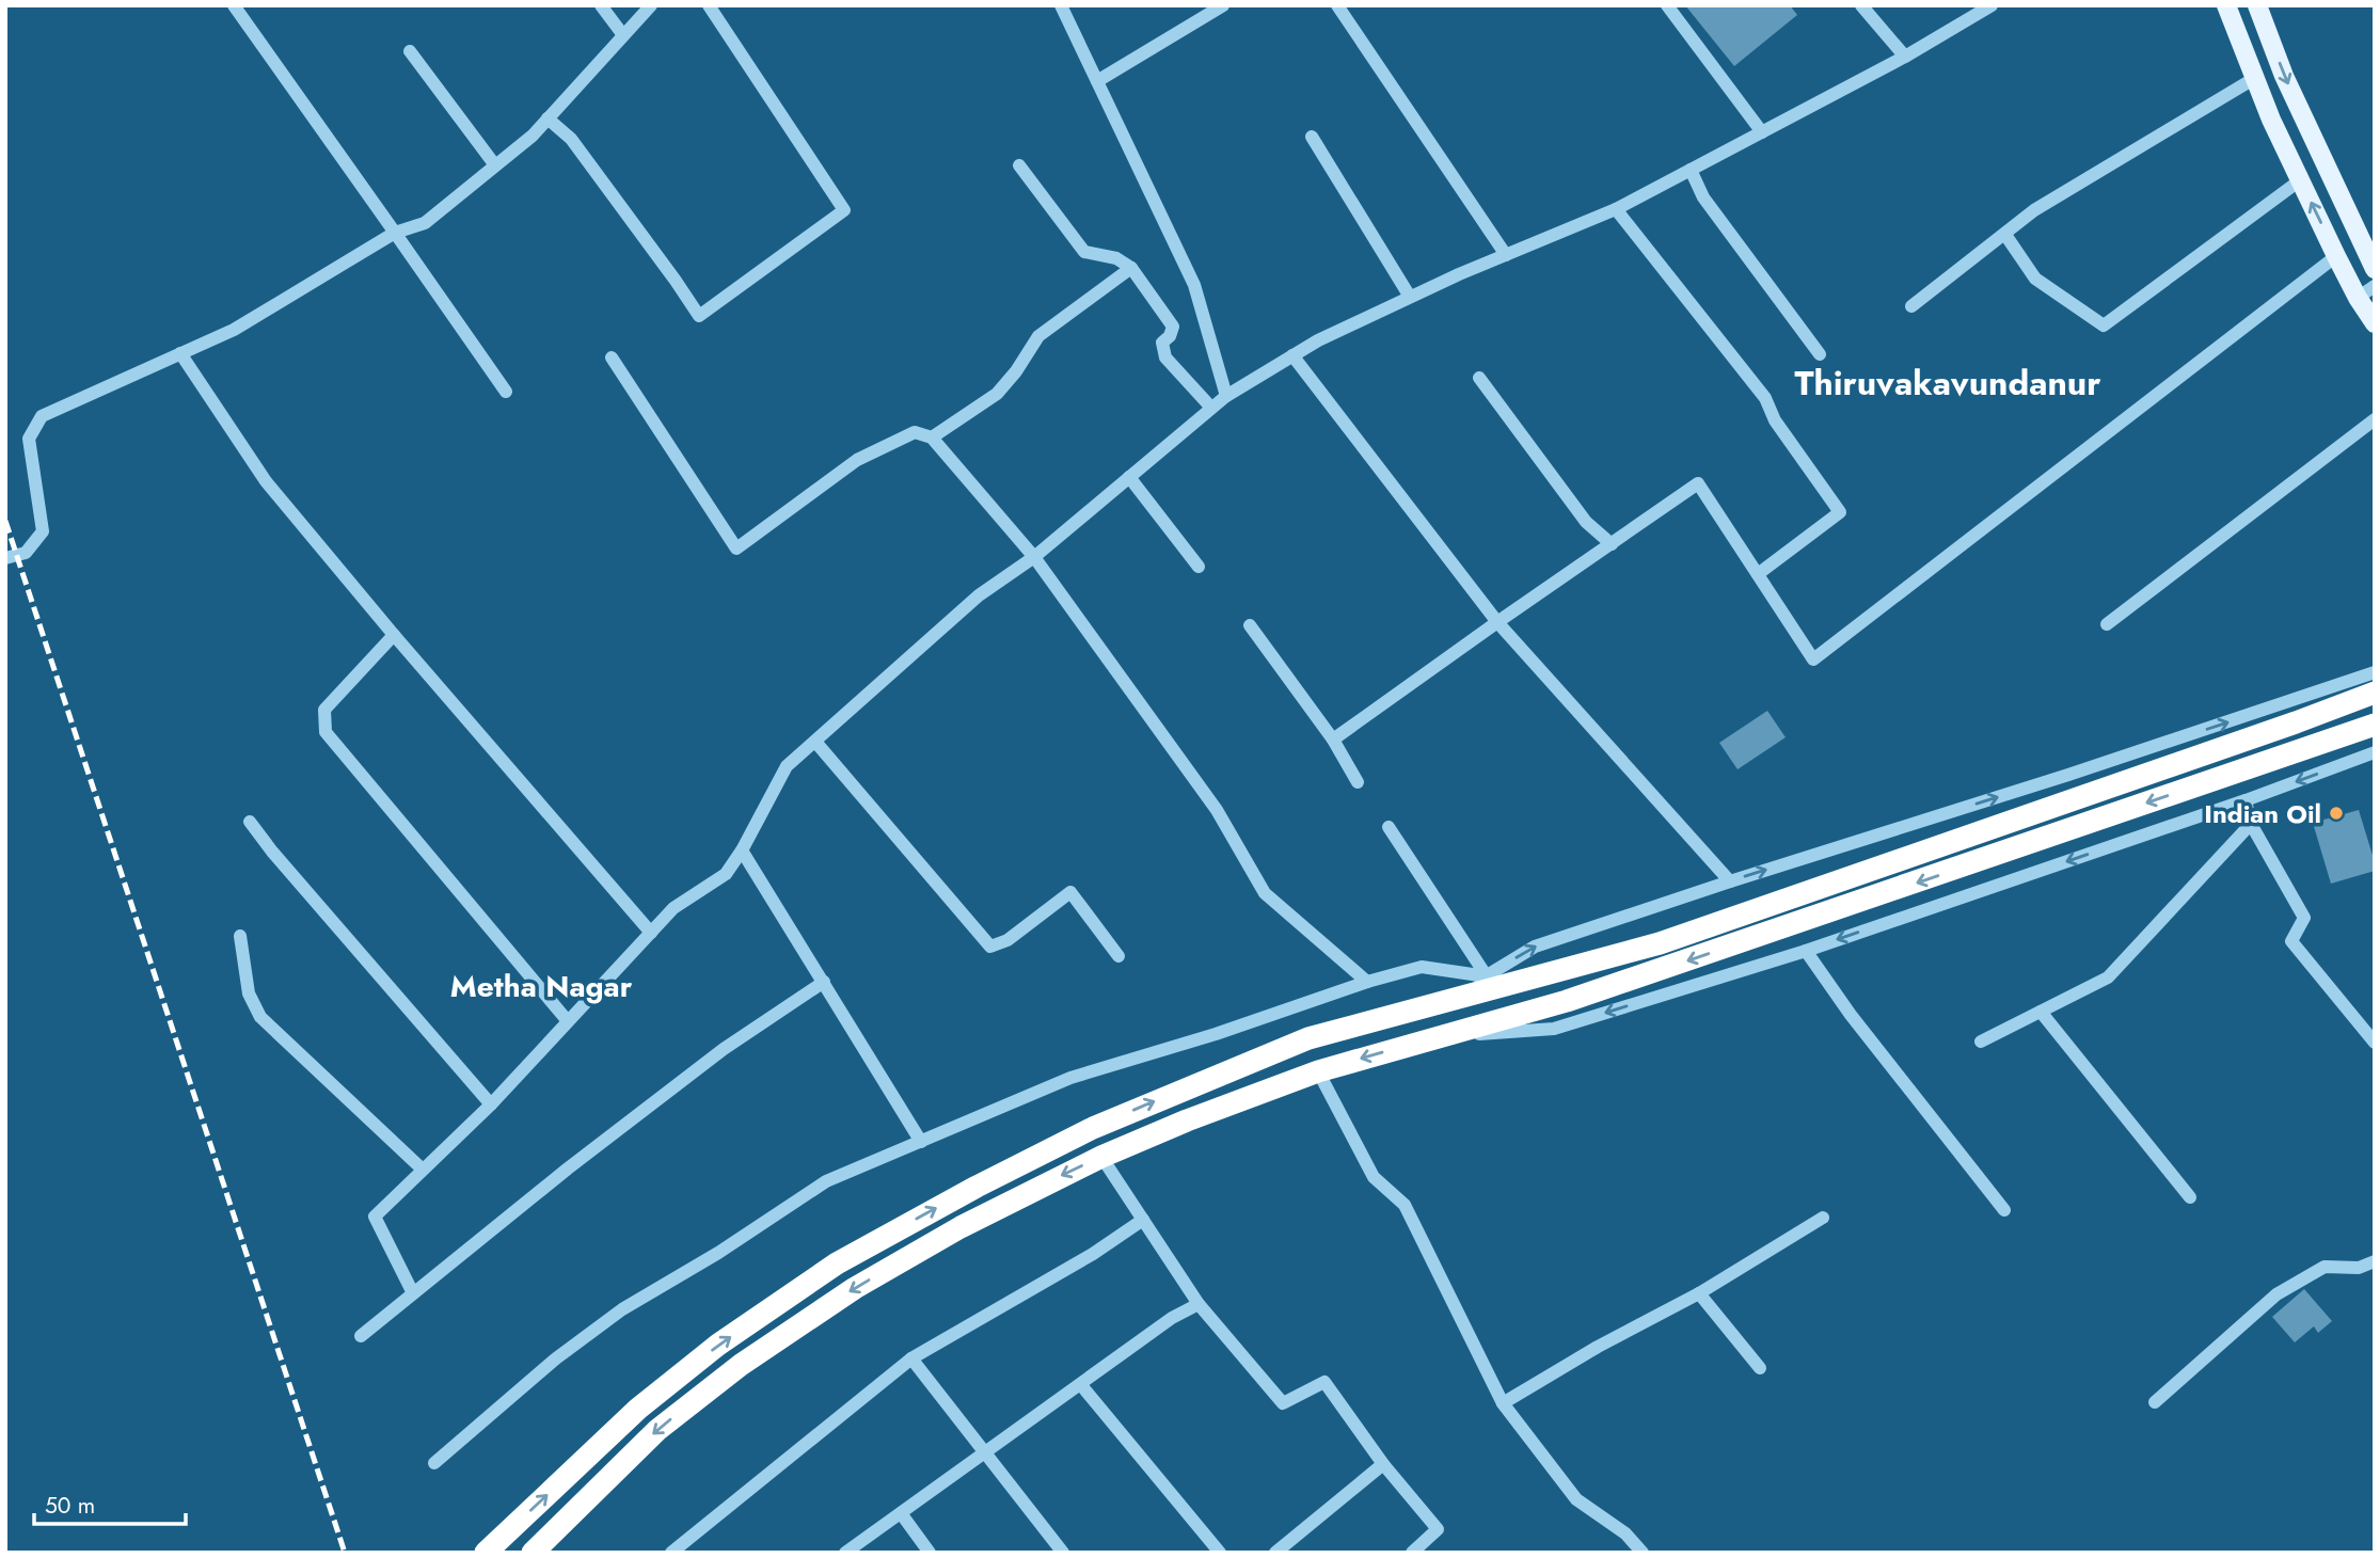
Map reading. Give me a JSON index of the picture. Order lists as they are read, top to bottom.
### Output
{
  "districts": ["Thiruvakavundanur", "Metha Nagar"],
  "places": ["Indian Oil"],
  "scale_bar": "50 m"
}
